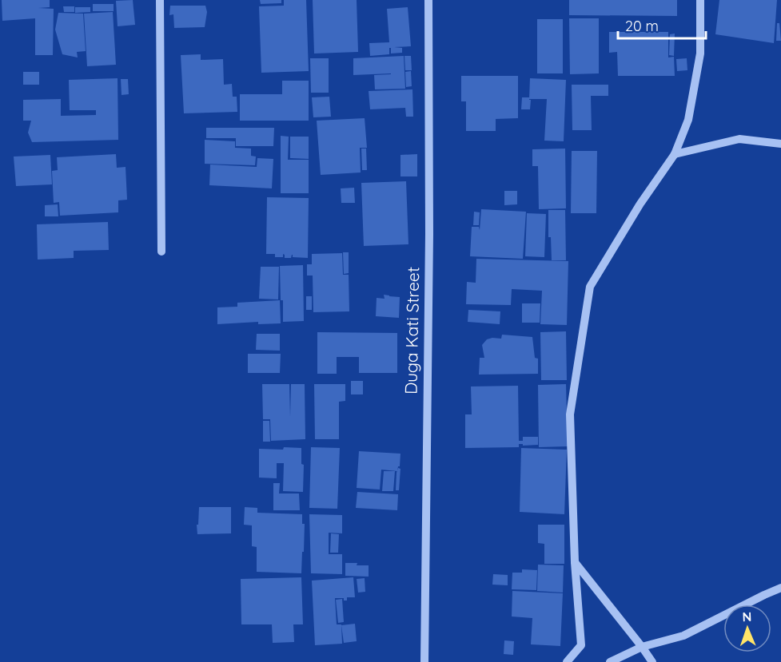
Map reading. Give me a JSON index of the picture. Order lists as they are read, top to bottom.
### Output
{
  "streets": {
    "street": ["Duga Kati Street"]
  },
  "scale_bar": "20 m",
  "north": "top"
}
